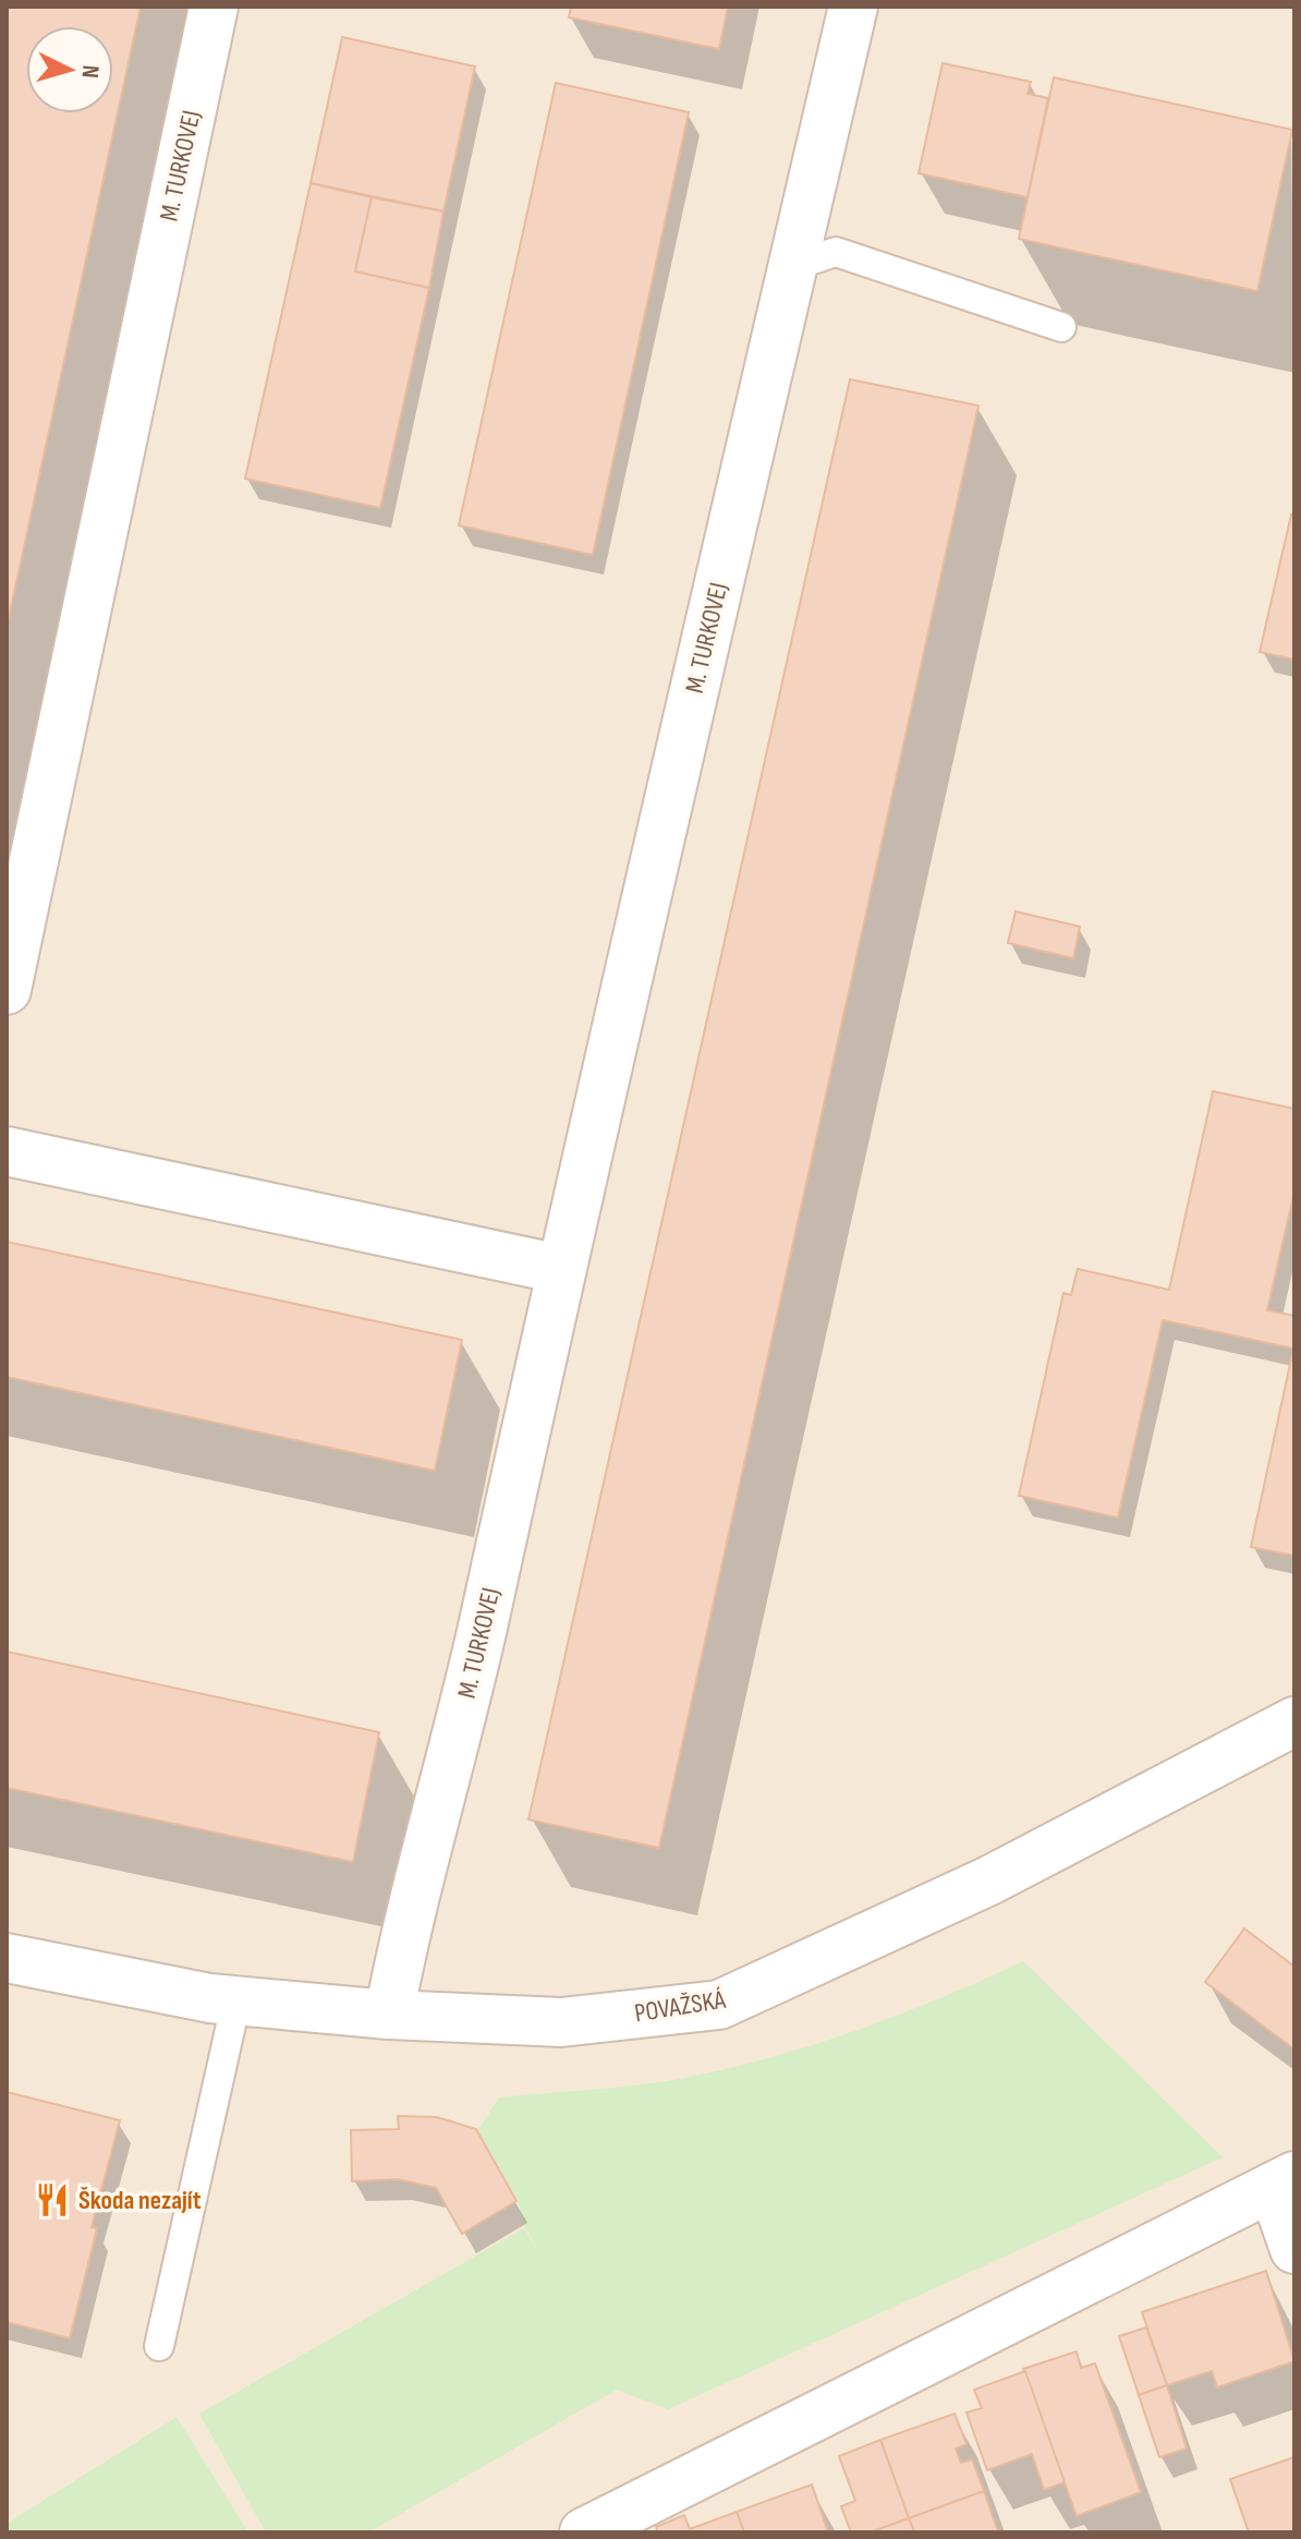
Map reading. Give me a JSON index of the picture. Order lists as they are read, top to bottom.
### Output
{
  "streets": {
    "street": ["M. TURKOVEJ", "POVAŽSKÁ"]
  },
  "crossings": [
    ["M. TURKOVEJ", "POVAŽSKÁ"]
  ],
  "places": {
    "restaurant": ["Škoda nezajít"]
  },
  "north": "right"
}
